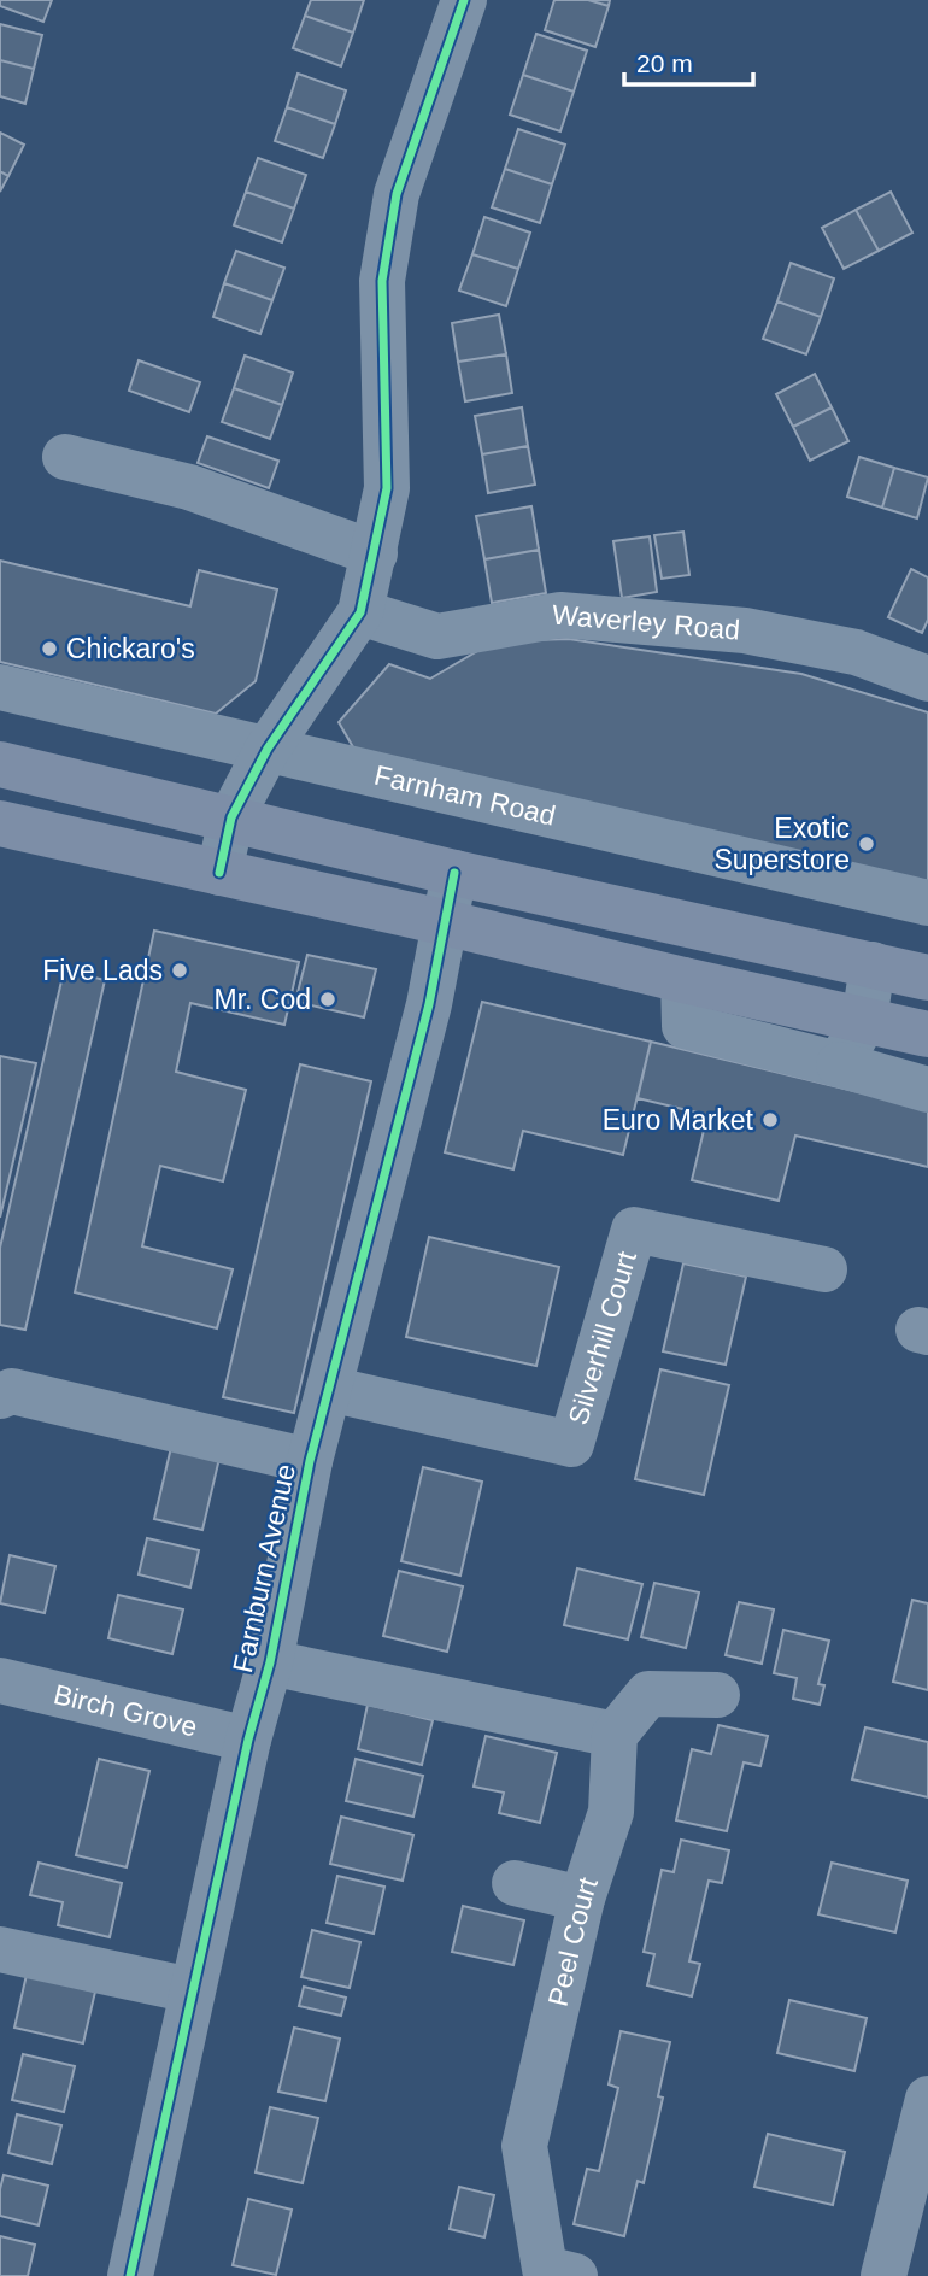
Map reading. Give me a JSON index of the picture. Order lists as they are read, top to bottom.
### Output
{
  "streets": {
    "street": [
      "Waverley Road",
      "Farnham Road",
      "Silverhill Court",
      "Farnburn Avenue",
      "Birch Grove",
      "Peel Court"
    ]
  },
  "crossings": [
    ["Silverhill Court", "Farnburn Avenue"],
    ["Farnburn Avenue", "Birch Grove"]
  ],
  "places": [
    "Chickaro's",
    "Exotic Superstore",
    "Five Lads",
    "Mr. Cod",
    "Euro Market"
  ],
  "scale_bar": "20 m"
}
